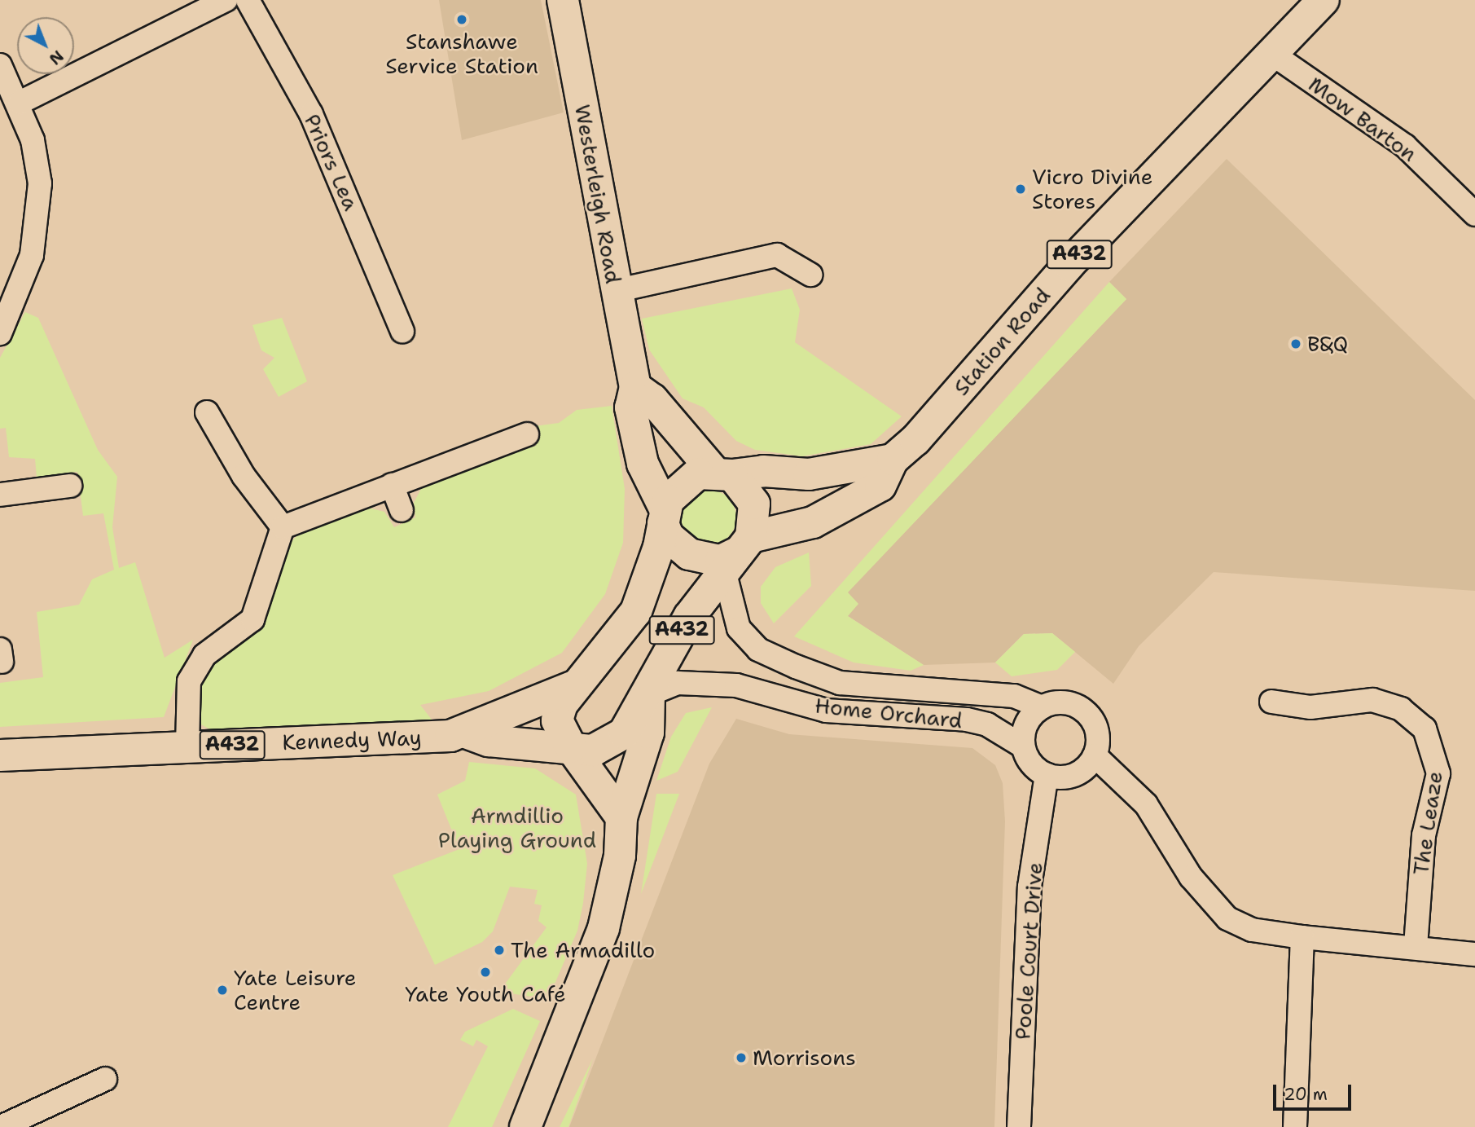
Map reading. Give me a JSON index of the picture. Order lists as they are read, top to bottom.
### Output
{
  "streets": {
    "main road": [
      "Westerleigh Road",
      "A432",
      "Station Road",
      "Kennedy Way"
    ],
    "street": [
      "Mow Barton",
      "Priors Lea",
      "Home Orchard",
      "The Leaze",
      "Poole Court Drive"
    ]
  },
  "crossings": [
    ["Mow Barton", "Station Road"],
    ["Westerleigh Road", "A432"],
    ["Westerleigh Road", "Station Road"],
    ["Westerleigh Road", "Home Orchard"],
    ["A432", "Station Road"],
    ["A432", "Home Orchard"],
    ["A432", "Kennedy Way"],
    ["Station Road", "Home Orchard"],
    ["Home Orchard", "Poole Court Drive"]
  ],
  "parks": ["Armdillio Playing Ground"],
  "places": [
    "Stanshawe Service Station",
    "Vicro Divine Stores",
    "B&Q",
    "The Armadillo",
    "Yate Youth Café",
    "Yate Leisure Centre",
    "Morrisons"
  ],
  "scale_bar": "20 m",
  "north": "bottom right"
}
